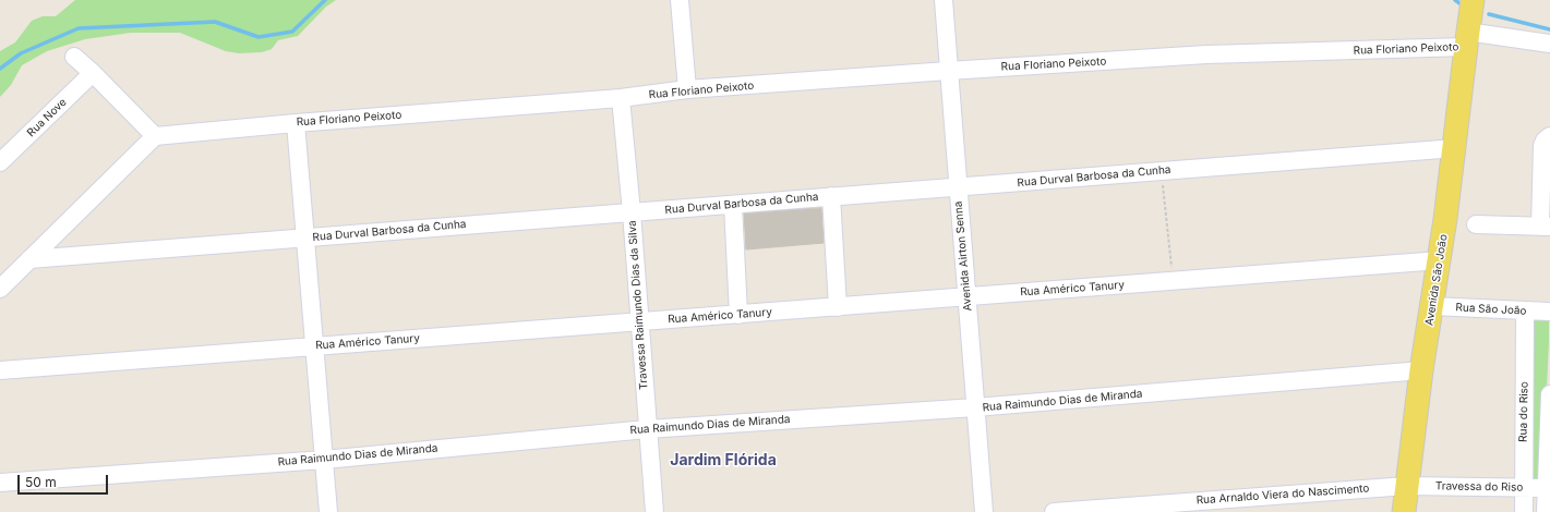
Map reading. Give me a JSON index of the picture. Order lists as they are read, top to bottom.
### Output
{
  "streets": {
    "main road": ["Avenida São João"],
    "street": [
      "Rua Floriano Peixoto",
      "Rua Nove",
      "Rua Durval Barbosa da Cunha",
      "Avenida Airton Senna",
      "Rua Américo Tanury",
      "Travessa Raimundo Dias da Silva",
      "Rua São João",
      "Rua Raimundo Dias de Miranda",
      "Rua do Riso",
      "Travessa do Riso",
      "Rua Arnaldo Viera do Nascimento"
    ]
  },
  "crossings": [
    ["Rua Floriano Peixoto", "Avenida Airton Senna"],
    ["Rua Floriano Peixoto", "Avenida São João"],
    ["Rua Floriano Peixoto", "Travessa Raimundo Dias da Silva"],
    ["Rua Durval Barbosa da Cunha", "Avenida Airton Senna"],
    ["Rua Durval Barbosa da Cunha", "Avenida São João"],
    ["Rua Durval Barbosa da Cunha", "Travessa Raimundo Dias da Silva"],
    ["Avenida Airton Senna", "Rua Américo Tanury"],
    ["Avenida Airton Senna", "Rua Raimundo Dias de Miranda"],
    ["Avenida São João", "Rua Américo Tanury"],
    ["Avenida São João", "Rua São João"],
    ["Avenida São João", "Rua Raimundo Dias de Miranda"],
    ["Avenida São João", "Travessa do Riso"],
    ["Avenida São João", "Rua Arnaldo Viera do Nascimento"],
    ["Rua Américo Tanury", "Travessa Raimundo Dias da Silva"],
    ["Travessa Raimundo Dias da Silva", "Rua Raimundo Dias de Miranda"],
    ["Rua São João", "Rua do Riso"],
    ["Rua do Riso", "Travessa do Riso"],
    ["Travessa do Riso", "Rua Arnaldo Viera do Nascimento"]
  ],
  "districts": ["Jardim Flórida"],
  "scale_bar": "50 m"
}
